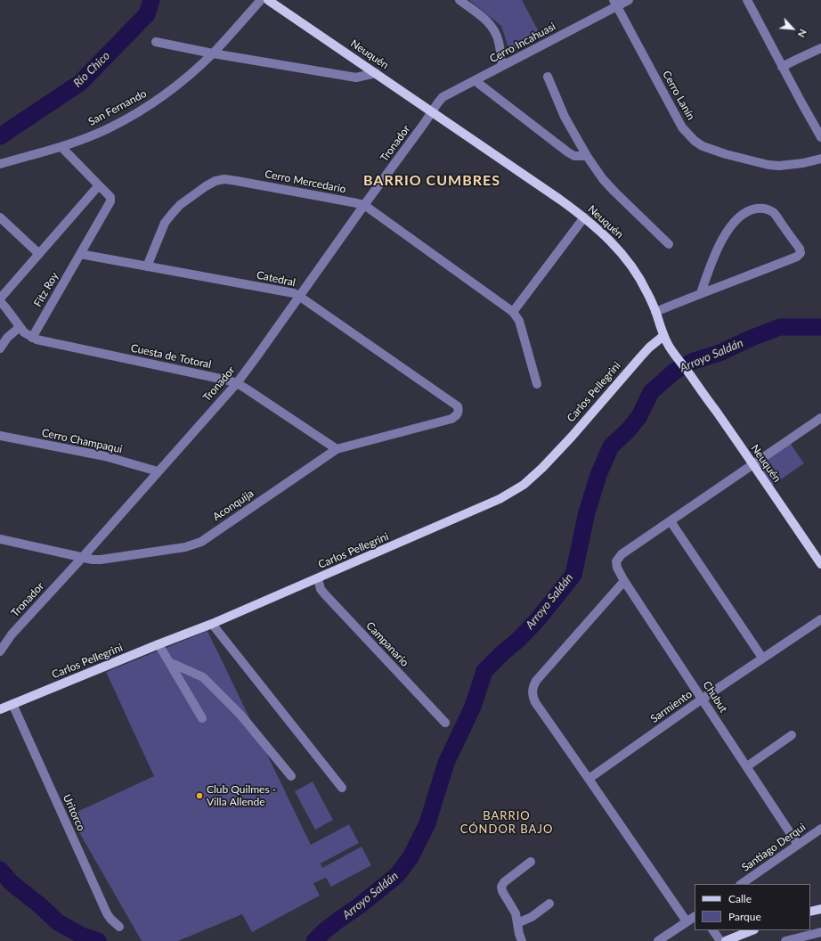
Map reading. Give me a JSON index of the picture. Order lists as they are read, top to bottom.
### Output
{
  "streets": {
    "main road": ["Neuquén", "Carlos Pellegrini"],
    "street": [
      "Cerro Incahuasi",
      "Cerro Lanín",
      "San Fernando",
      "Tronador",
      "Cerro Mercedario",
      "Catedral",
      "Fitz Roy",
      "Cuesta de Totoral",
      "Cerro Champaqui",
      "Aconquija",
      "Campanario",
      "Chubut",
      "Sarmiento",
      "Uritorco",
      "Santiago Derqui"
    ]
  },
  "crossings": [
    ["Cerro Incahuasi", "Neuquén"],
    ["Cerro Incahuasi", "Cerro Lanín"],
    ["Cerro Incahuasi", "Tronador"],
    ["Neuquén", "Tronador"],
    ["Neuquén", "Carlos Pellegrini"],
    ["Tronador", "Cerro Mercedario"],
    ["Tronador", "Catedral"],
    ["Tronador", "Cuesta de Totoral"],
    ["Tronador", "Cerro Champaqui"],
    ["Tronador", "Aconquija"],
    ["Cerro Mercedario", "Catedral"],
    ["Catedral", "Fitz Roy"],
    ["Catedral", "Aconquija"],
    ["Fitz Roy", "Cuesta de Totoral"],
    ["Cuesta de Totoral", "Aconquija"],
    ["Carlos Pellegrini", "Campanario"],
    ["Carlos Pellegrini", "Uritorco"],
    ["Chubut", "Sarmiento"],
    ["Chubut", "Santiago Derqui"]
  ],
  "districts": ["BARRIO CUMBRES", "BARRIO CÓNDOR BAJO"],
  "water": ["Río Chico", "Arroyo Saldán"],
  "places": ["Club Quilmes - Villa Allende"],
  "legend": ["Calle", "Parque"],
  "north": "bottom right"
}
